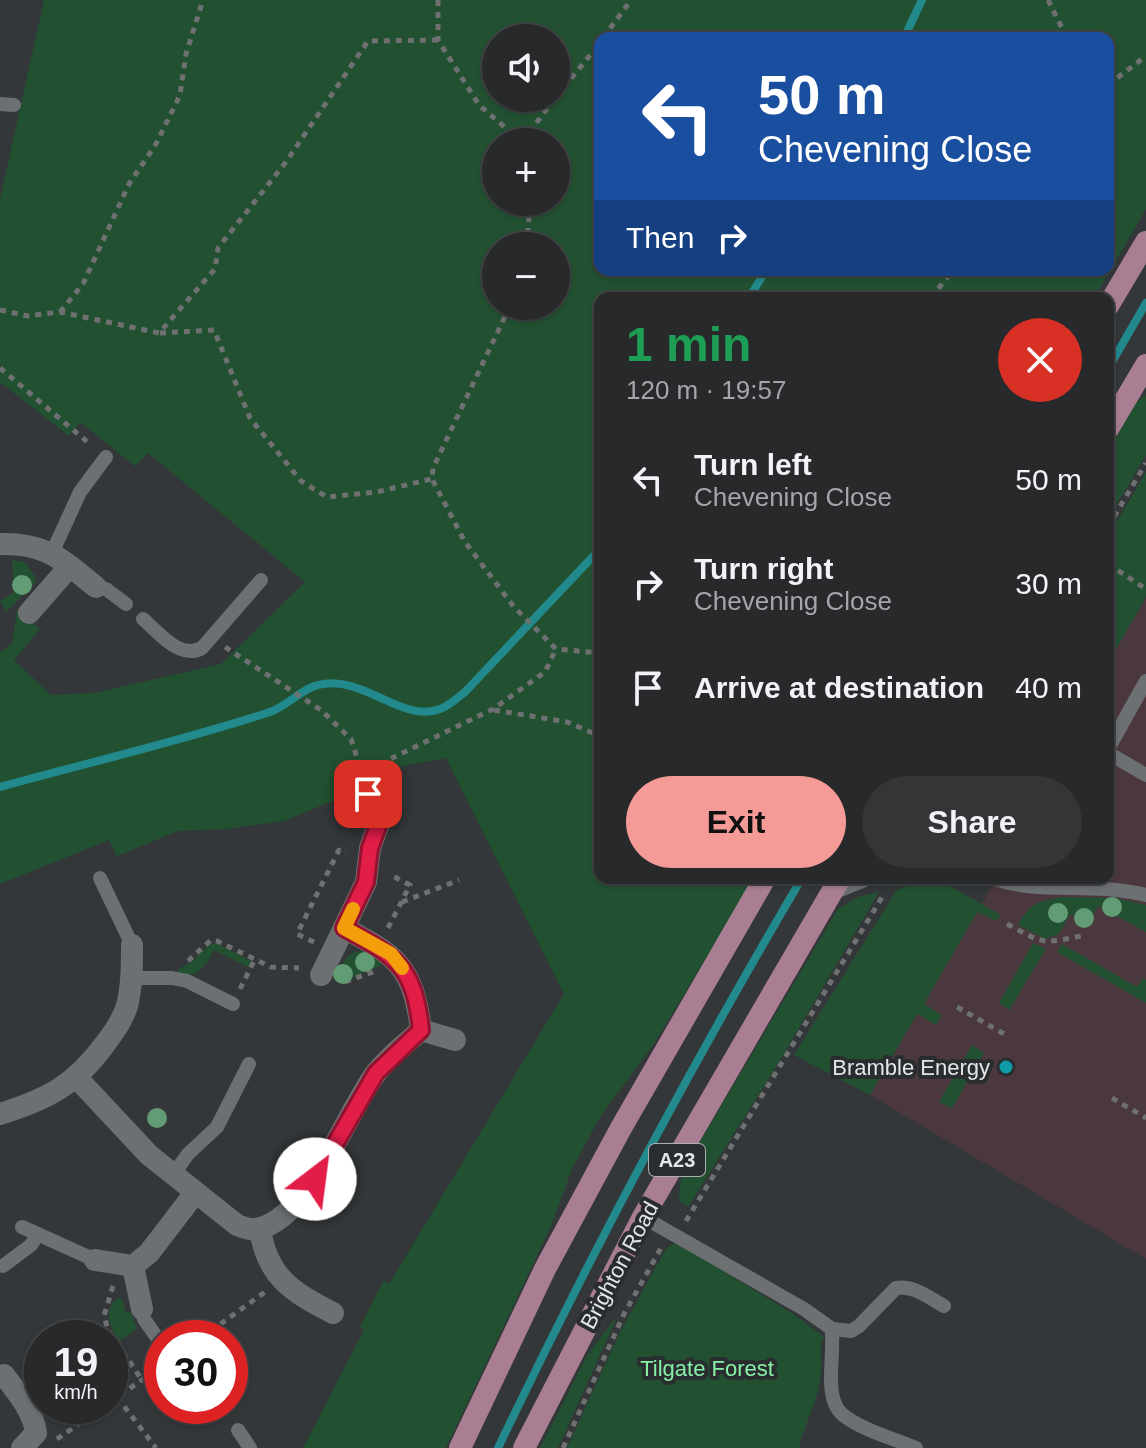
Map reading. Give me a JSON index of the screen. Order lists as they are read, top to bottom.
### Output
{
  "streets": {
    "main road": ["A23", "Brighton Road"]
  },
  "parks": ["Tilgate Forest"],
  "places": ["Bramble Energy"],
  "page": {
    "map_buttons": ["+", "−"],
    "turn": ["50 m", "Chevening Close"],
    "then": "Then",
    "heading": ["1 min", "120 m · 19:57"],
    "list": [
      {
        "name": "Turn left",
        "note": "Chevening Close",
        "value": "50 m"
      },
      {
        "name": "Turn right",
        "note": "Chevening Close",
        "value": "30 m"
      },
      {
        "name": "Arrive at destination",
        "value": "40 m"
      }
    ],
    "buttons": ["Exit", "Share"],
    "speed": "19 km/h",
    "limit": "30"
  }
}
